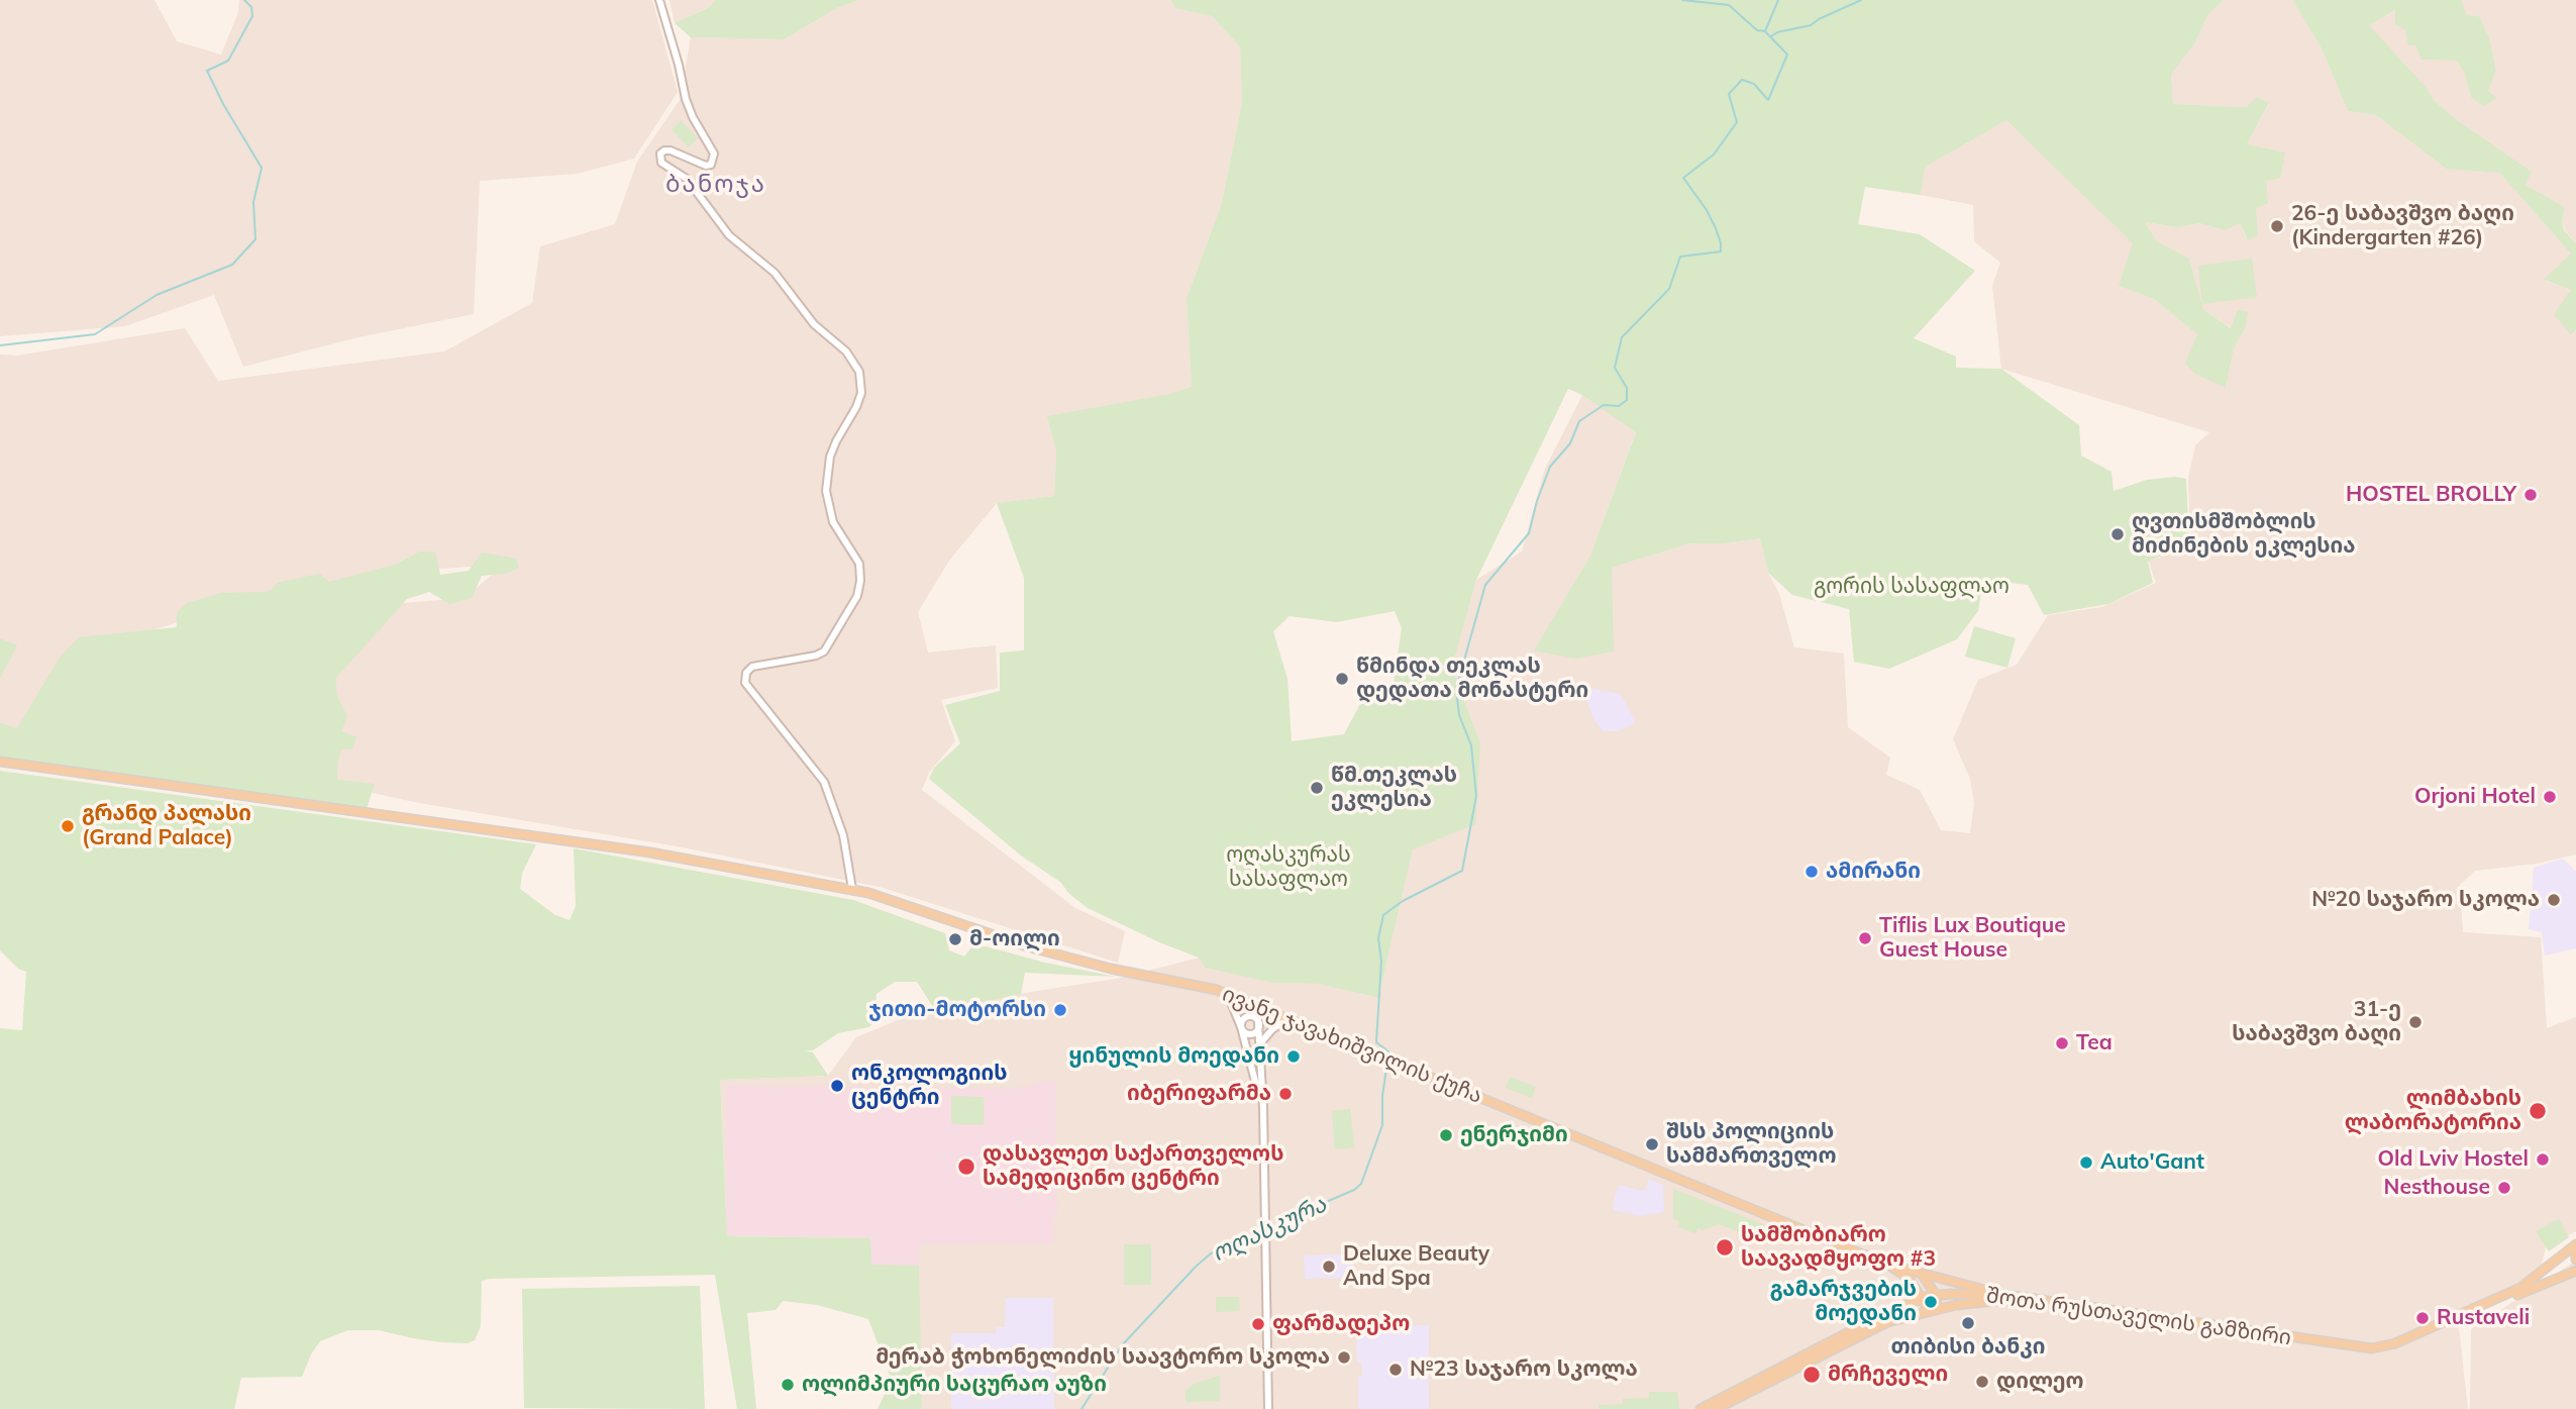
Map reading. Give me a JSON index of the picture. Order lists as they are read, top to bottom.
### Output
{
  "streets": {
    "main road": ["ივანე ჯავახიშვილის ქუჩა", "შოთა რუსთაველის გამზირი"]
  },
  "crossings": [
    ["ივანე ჯავახიშვილის ქუჩა", "შოთა რუსთაველის გამზირი"]
  ],
  "districts": ["ბანოჯა"],
  "water": ["ოღასკურა"],
  "parks": ["გორის სასაფლაო", "ოღასკურას სასაფლაო"],
  "places": [
    "26-ე საბავშვო ბაღი (Kindergarten #26)",
    "HOSTEL BROLLY",
    "ღვთისმშობლის მიძინების ეკლესია",
    "წმინდა თეკლას დედათა მონასტერი",
    "წმ.თეკლას ეკლესია",
    "Orjoni Hotel",
    "გრანდ პალასი (Grand Palace)",
    "ამირანი",
    "№20 საჯარო სკოლა",
    "Tiflis Lux Boutique Guest House",
    "მ-ოილი",
    "ჯითი-მოტორსი",
    "31-ე საბავშვო ბაღი",
    "Tea",
    "ყინულის მოედანი",
    "ონკოლოგიის ცენტრი",
    "იბერიფარმა",
    "ლიმბახის ლაბორატორია",
    "ენერჯიმი",
    "შსს პოლიციის სამმართველო",
    "Old Lviv Hostel",
    "Auto'Gant",
    "დასავლეთ საქართველოს სამედიცინო ცენტრი",
    "Nesthouse",
    "სამშობიარო საავადმყოფო #3",
    "Deluxe Beauty And Spa",
    "გამარჯვების მოედანი",
    "Rustaveli",
    "თიბისი ბანკი",
    "ფარმადეპო",
    "მერაბ ჭოხონელიძის საავტორო სკოლა",
    "№23 საჯარო სკოლა",
    "მრჩეველი",
    "დილეო",
    "ოლიმპიური საცურაო აუზი"
  ]
}
